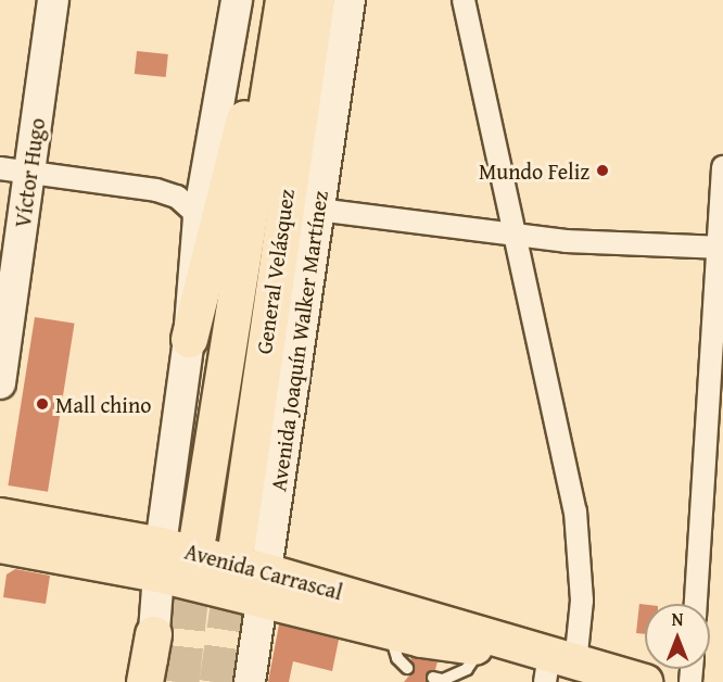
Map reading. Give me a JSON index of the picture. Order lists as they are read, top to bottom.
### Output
{
  "streets": {
    "highway": ["General Velásquez"],
    "main road": ["Víctor Hugo", "Avenida Joaquín Walker Martínez", "Avenida Carrascal"]
  },
  "crossings": [
    ["Avenida Joaquín Walker Martínez", "Avenida Carrascal"]
  ],
  "places": ["Mundo Feliz", "Mall chino"],
  "north": "top"
}
